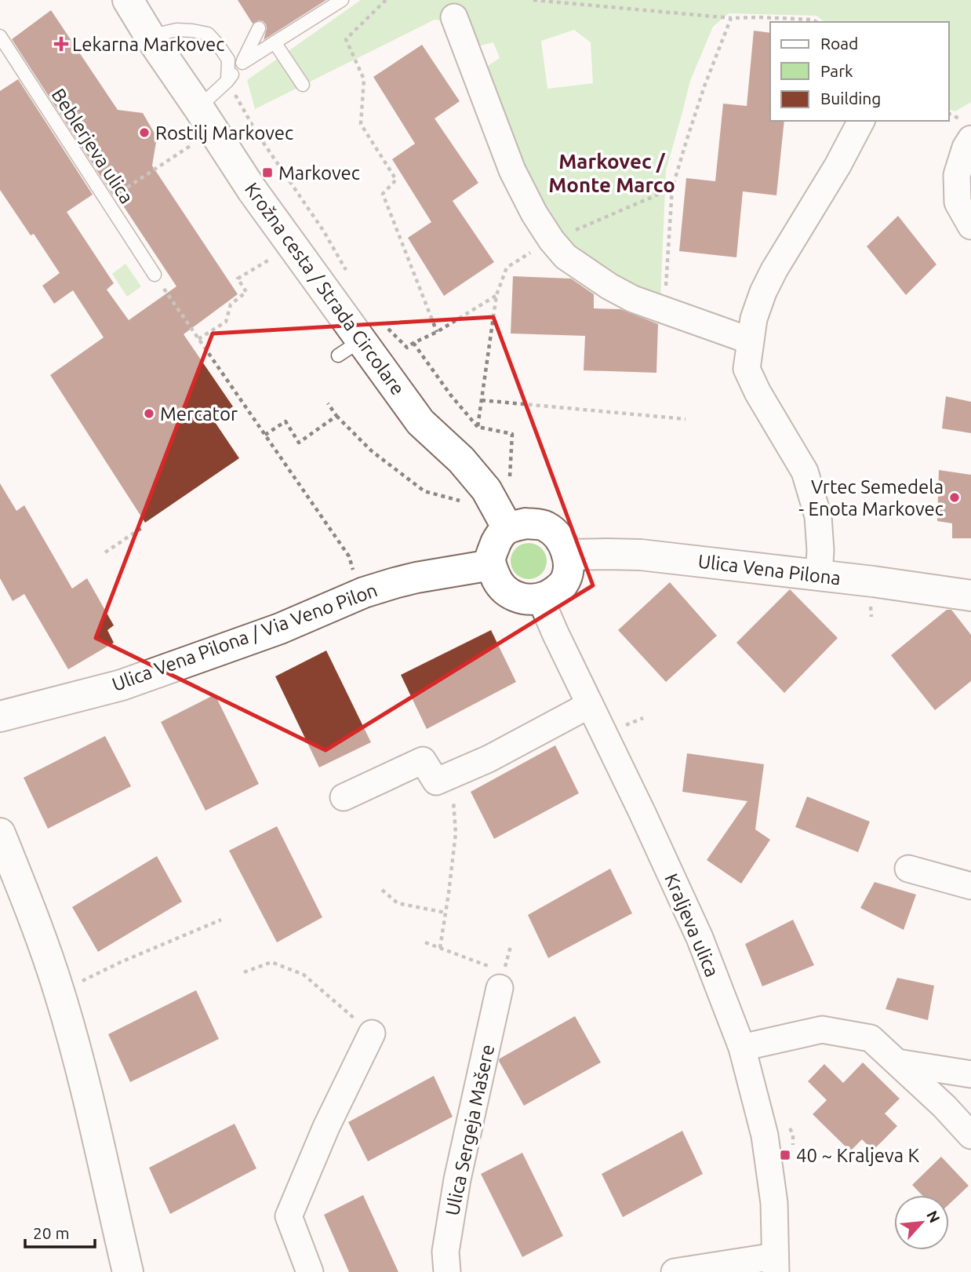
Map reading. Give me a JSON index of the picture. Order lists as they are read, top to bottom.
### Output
{
  "streets": {
    "street": [
      "Krožna cesta / Strada Circolare",
      "Ulica Vena Pilona",
      "Ulica Vena Pilona / Via Veno Pilon",
      "Kraljeva ulica",
      "Ulica Sergeja Mašere"
    ],
    "lane": ["Beblerjeva ulica"]
  },
  "crossings": [
    ["Krožna cesta / Strada Circolare", "Ulica Vena Pilona"],
    ["Krožna cesta / Strada Circolare", "Ulica Vena Pilona / Via Veno Pilon"],
    ["Krožna cesta / Strada Circolare", "Kraljeva ulica"],
    ["Ulica Vena Pilona", "Ulica Vena Pilona / Via Veno Pilon"],
    ["Ulica Vena Pilona", "Kraljeva ulica"],
    ["Ulica Vena Pilona / Via Veno Pilon", "Kraljeva ulica"]
  ],
  "districts": ["Markovec / Monte Marco"],
  "places": {
    "health": ["Lekarna Markovec"],
    "other": ["Rostilj Markovec", "Mercator", "Vrtec Semedela - Enota Markovec"],
    "transit": ["Markovec", "40 ~ Kraljeva K"]
  },
  "legend": ["Road", "Park", "Building"],
  "scale_bar": "20 m",
  "north": "top right"
}
